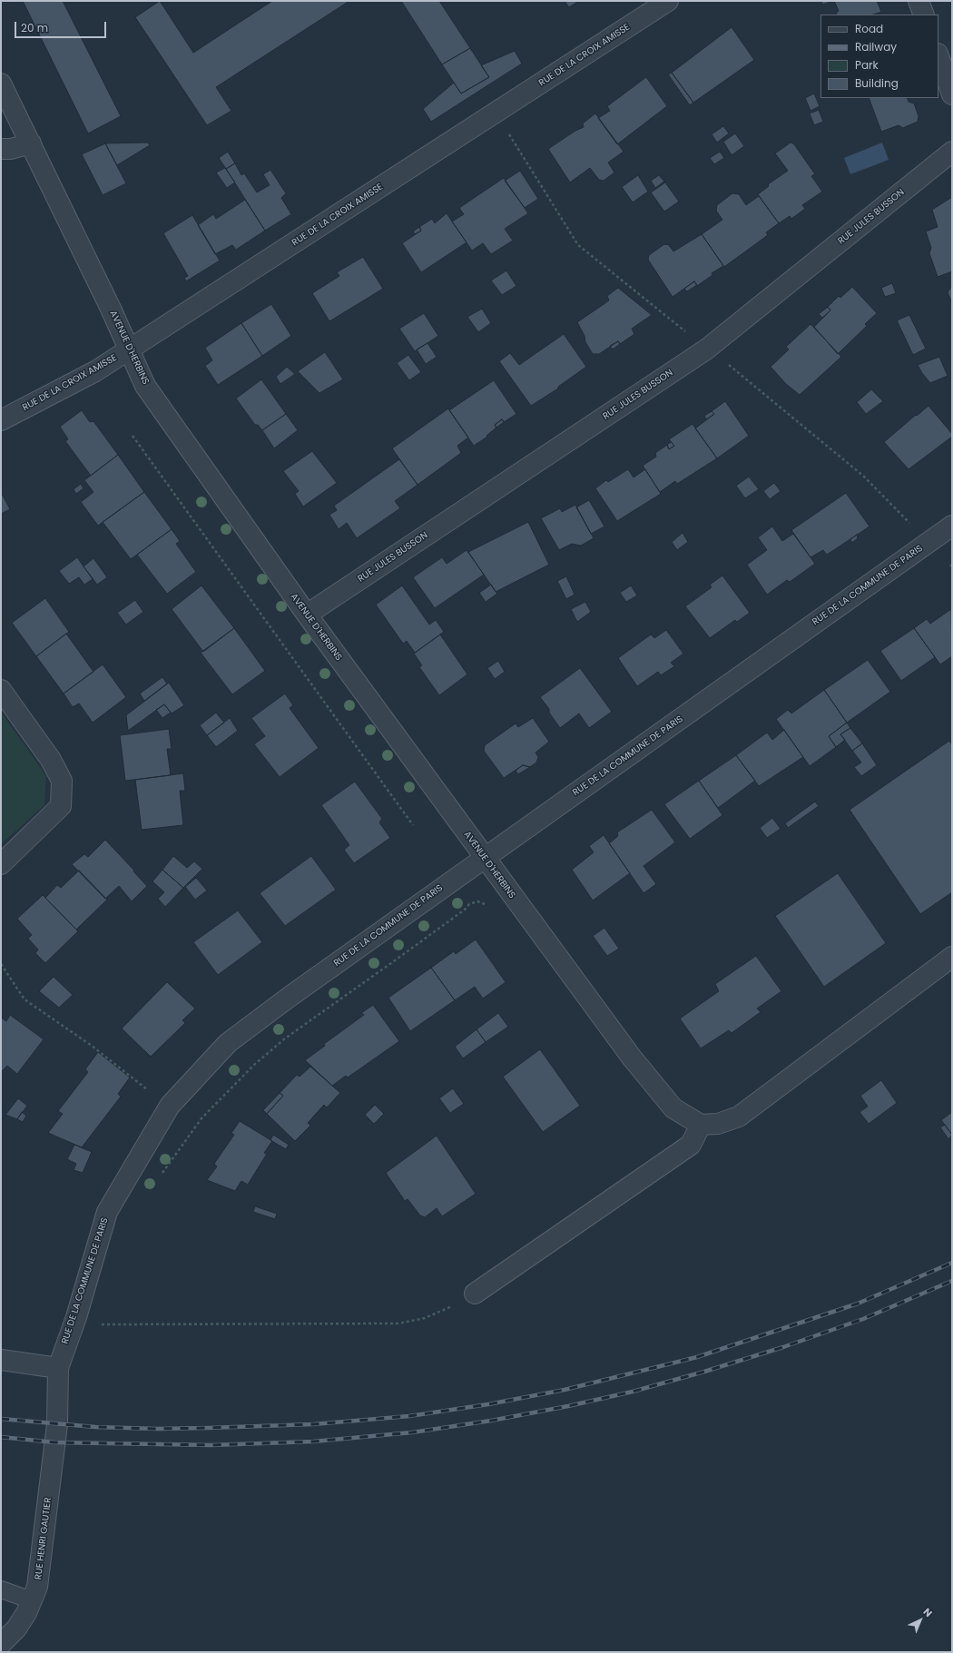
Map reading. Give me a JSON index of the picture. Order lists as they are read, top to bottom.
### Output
{
  "streets": {
    "street": [
      "RUE DE LA CROIX AMISSE",
      "RUE JULES BUSSON",
      "AVENUE D'HERBINS",
      "RUE DE LA COMMUNE DE PARIS",
      "RUE HENRI GAUTIER"
    ]
  },
  "crossings": [
    ["RUE DE LA CROIX AMISSE", "AVENUE D'HERBINS"],
    ["RUE JULES BUSSON", "AVENUE D'HERBINS"],
    ["AVENUE D'HERBINS", "RUE DE LA COMMUNE DE PARIS"],
    ["RUE DE LA COMMUNE DE PARIS", "RUE HENRI GAUTIER"]
  ],
  "legend": [
    "Road",
    "Railway",
    "Park",
    "Building"
  ],
  "scale_bar": "20 m",
  "north": "top right"
}
